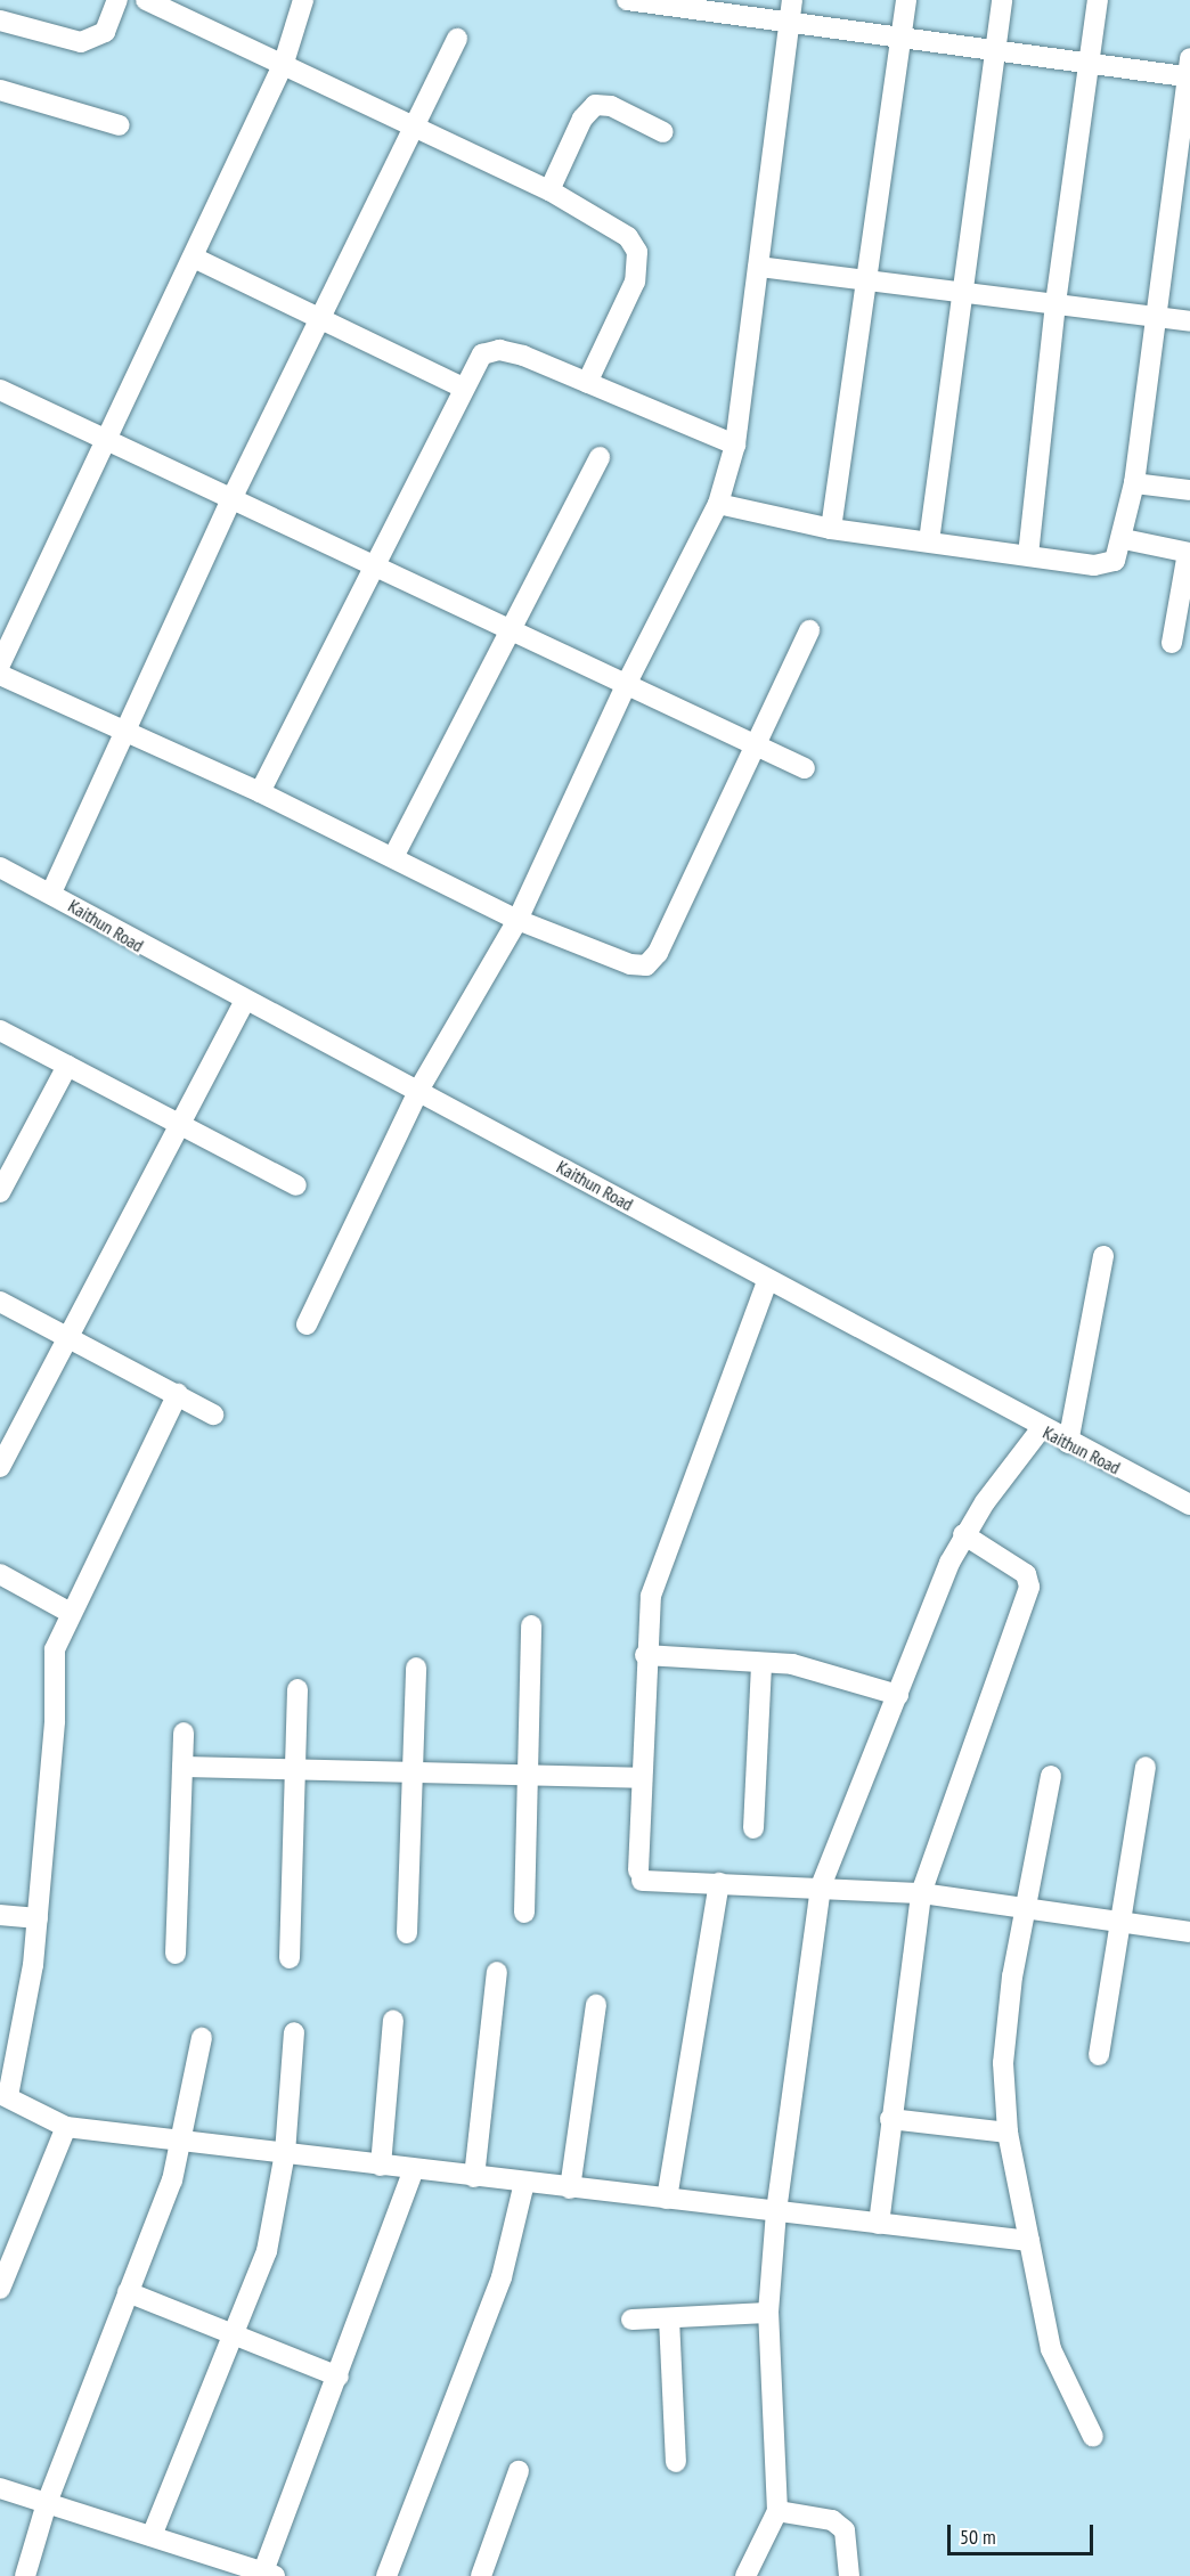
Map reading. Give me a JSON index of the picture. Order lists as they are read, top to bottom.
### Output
{
  "streets": {
    "street": ["Kaithun Road"]
  },
  "scale_bar": "50 m"
}
